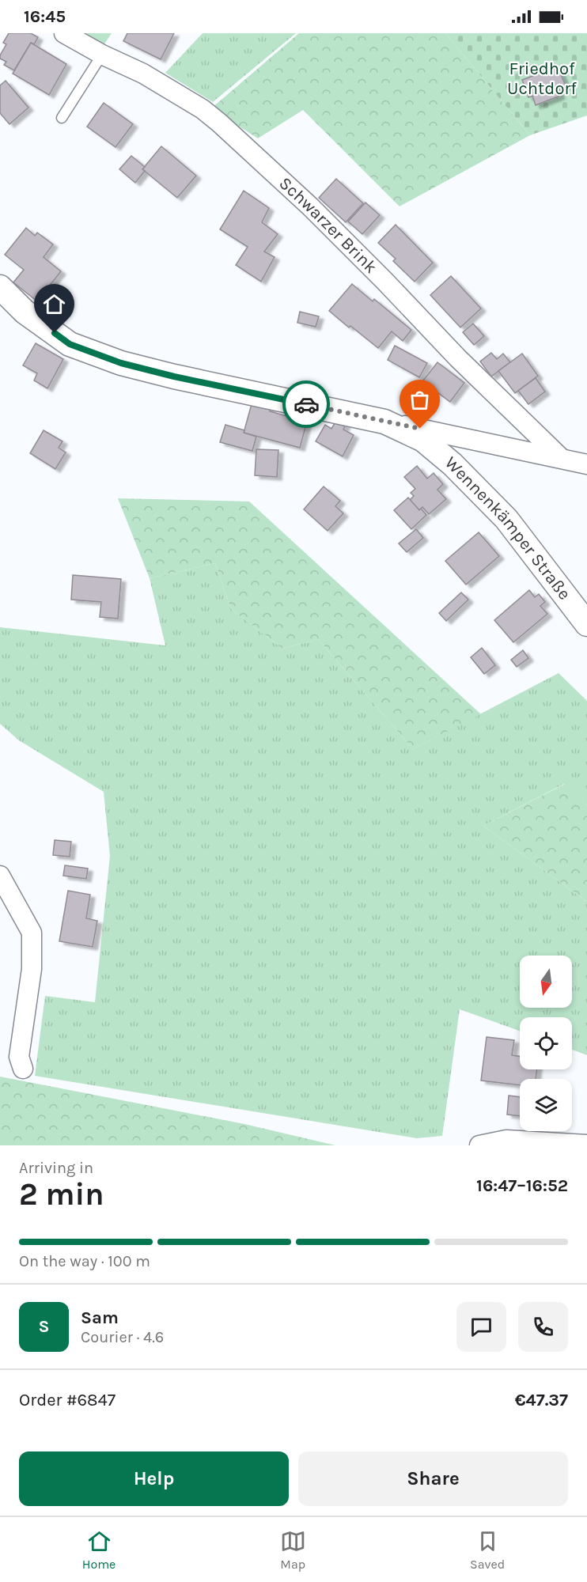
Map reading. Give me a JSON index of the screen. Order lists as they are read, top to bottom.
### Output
{
  "streets": {
    "street": ["Schwarzer Brink", "Wennenkämper Straße"]
  },
  "parks": ["Friedhof Uchtdorf"],
  "north": "bottom",
  "page": {
    "status": "16:45",
    "heading": ["2 min", "Arriving in", "16:47–16:52"],
    "panel": [
      "Sam",
      "Courier · 4.6",
      "Order #6847",
      "€47.37"
    ],
    "bar": "On the way · 100 m",
    "round": "S",
    "buttons": ["Help", "Share"],
    "tabs": ["Home", "Map", "Saved"]
  }
}
